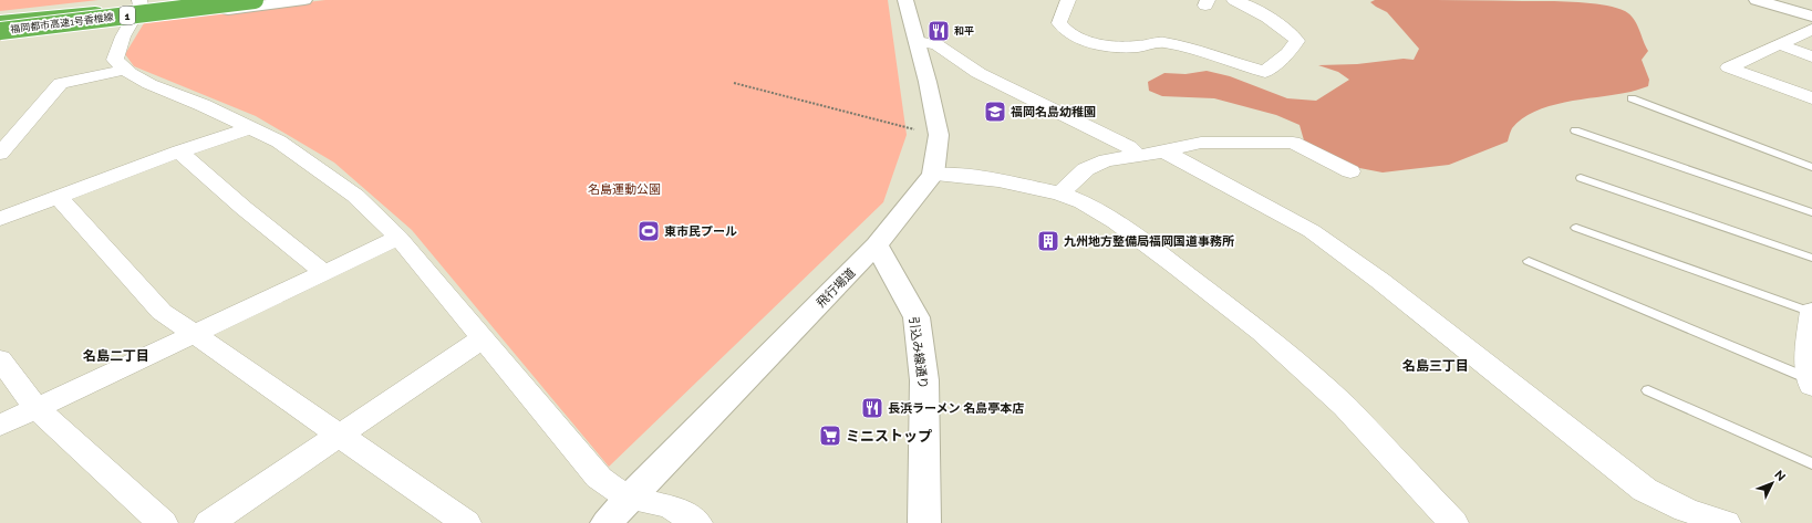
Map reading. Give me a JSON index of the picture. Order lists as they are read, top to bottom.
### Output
{
  "streets": {
    "highway": ["1", "福岡都市高速1号香椎線"],
    "street": ["飛行場道", "引込み線通り"]
  },
  "crossings": [
    ["飛行場道", "引込み線通り"]
  ],
  "districts": ["名島二丁目", "名島三丁目"],
  "parks": ["名島運動公園"],
  "places": {
    "restaurant": ["和平", "長浜ラーメン 名島亭本店"],
    "school or university": ["福岡名島幼稚園"],
    "sports": ["東市民プール"],
    "building": ["九州地方整備局福岡国道事務所"],
    "supermarket": ["ミニストップ"]
  },
  "north": "top right"
}
